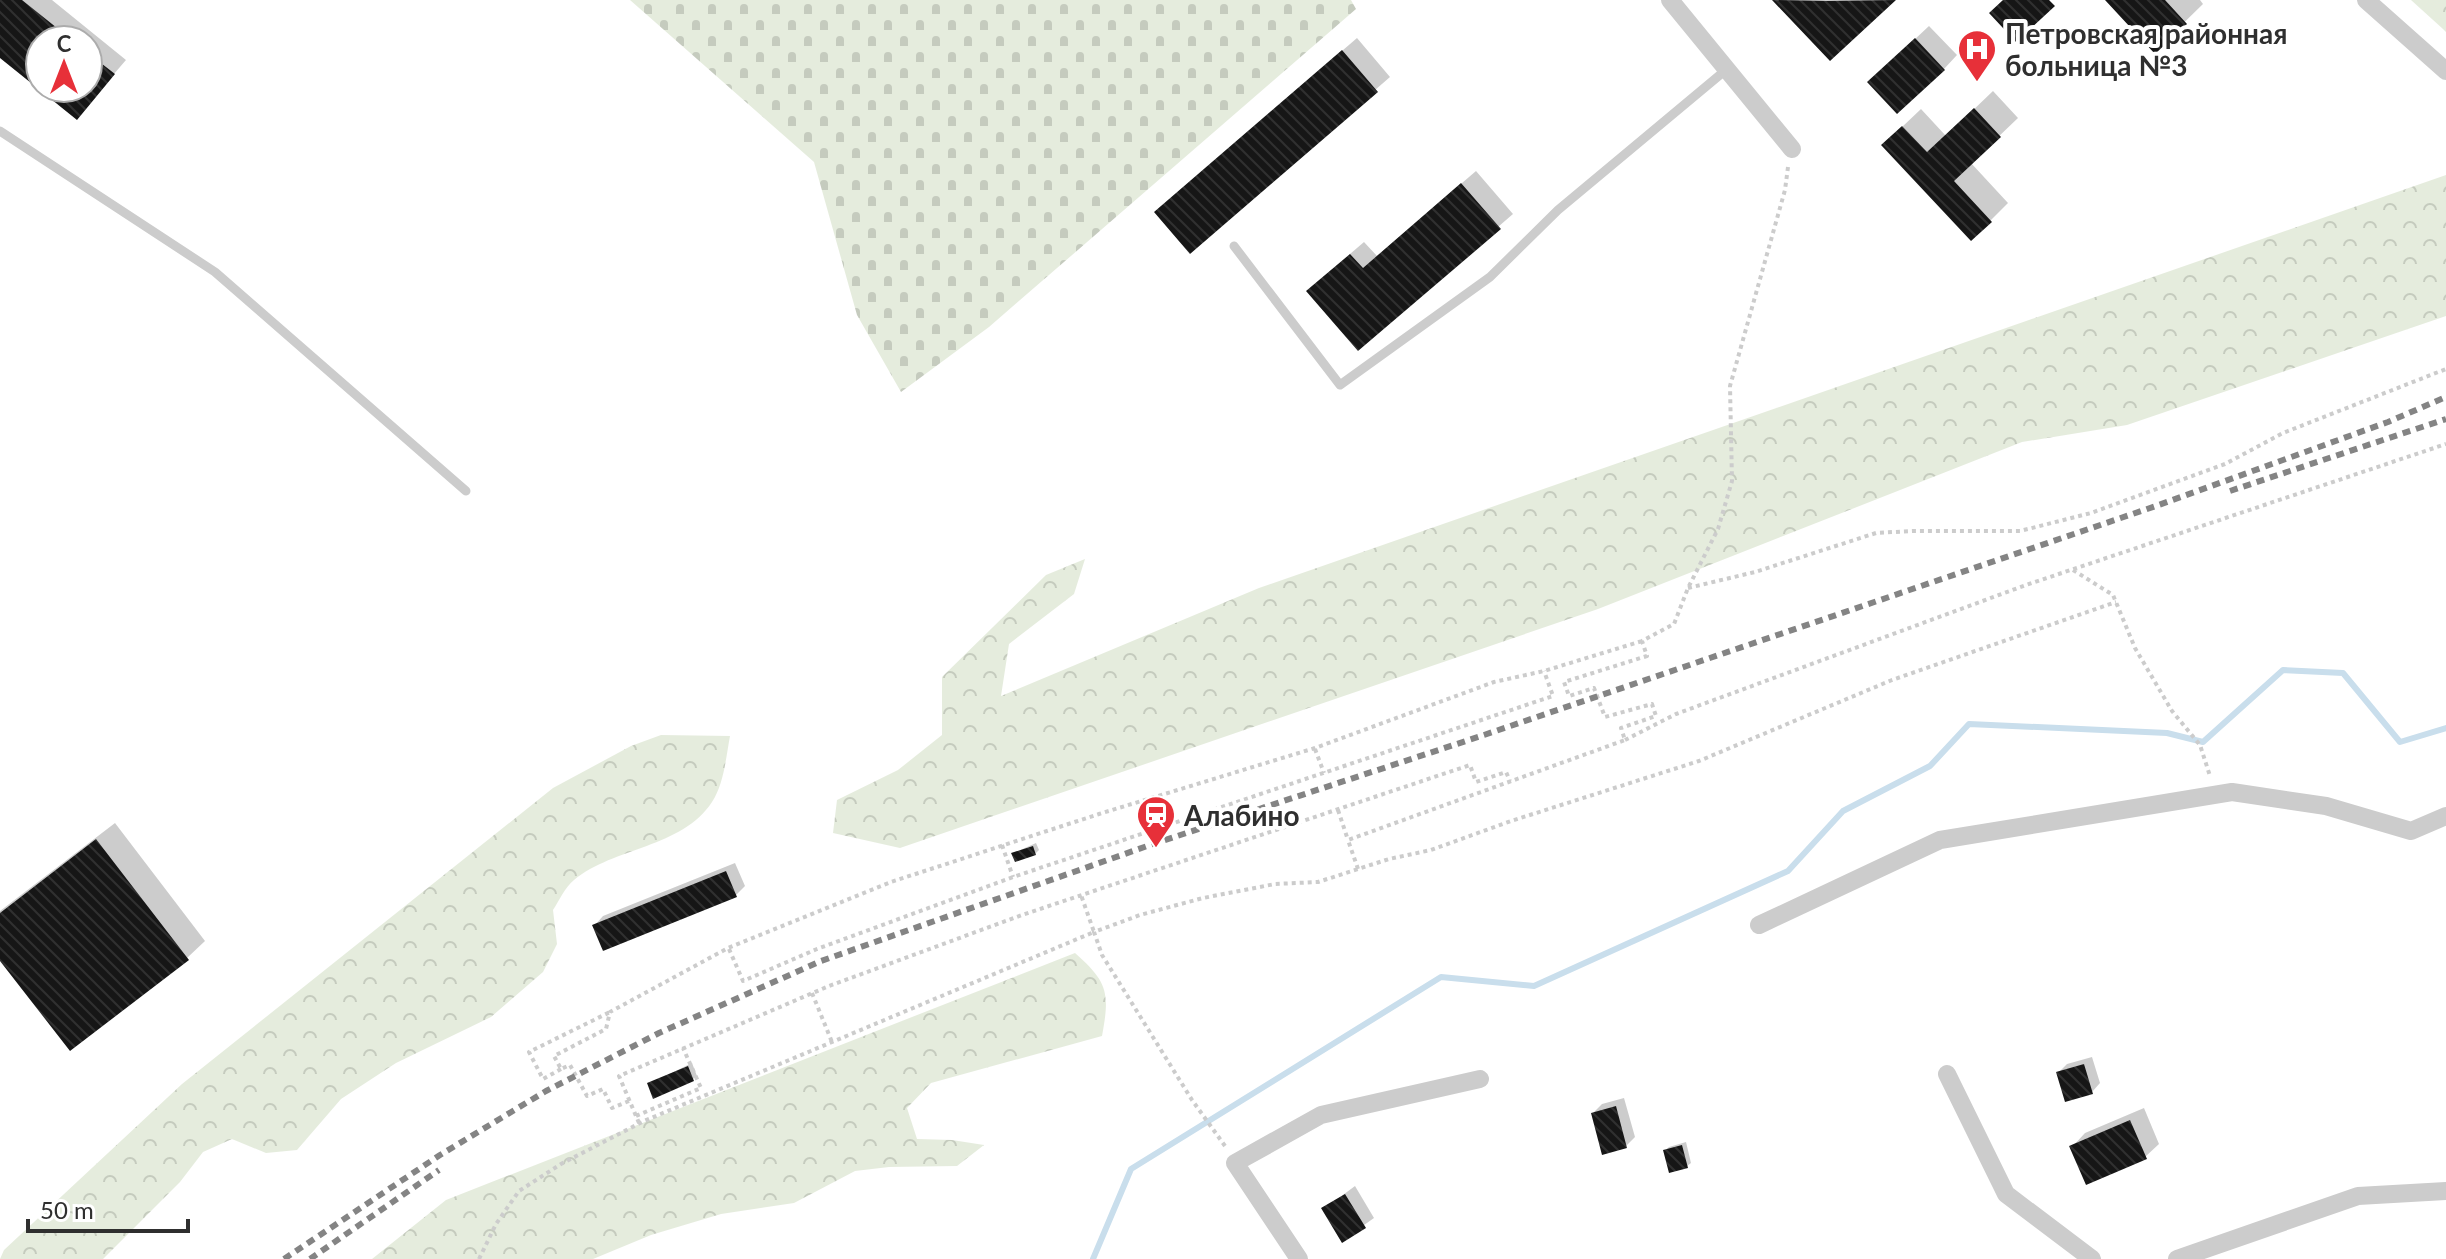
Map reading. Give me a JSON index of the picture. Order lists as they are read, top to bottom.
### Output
{
  "places": {
    "hospital": ["Петровская районная больница №3"],
    "station": ["Алабино"]
  },
  "scale_bar": "50 m",
  "north": "top"
}
